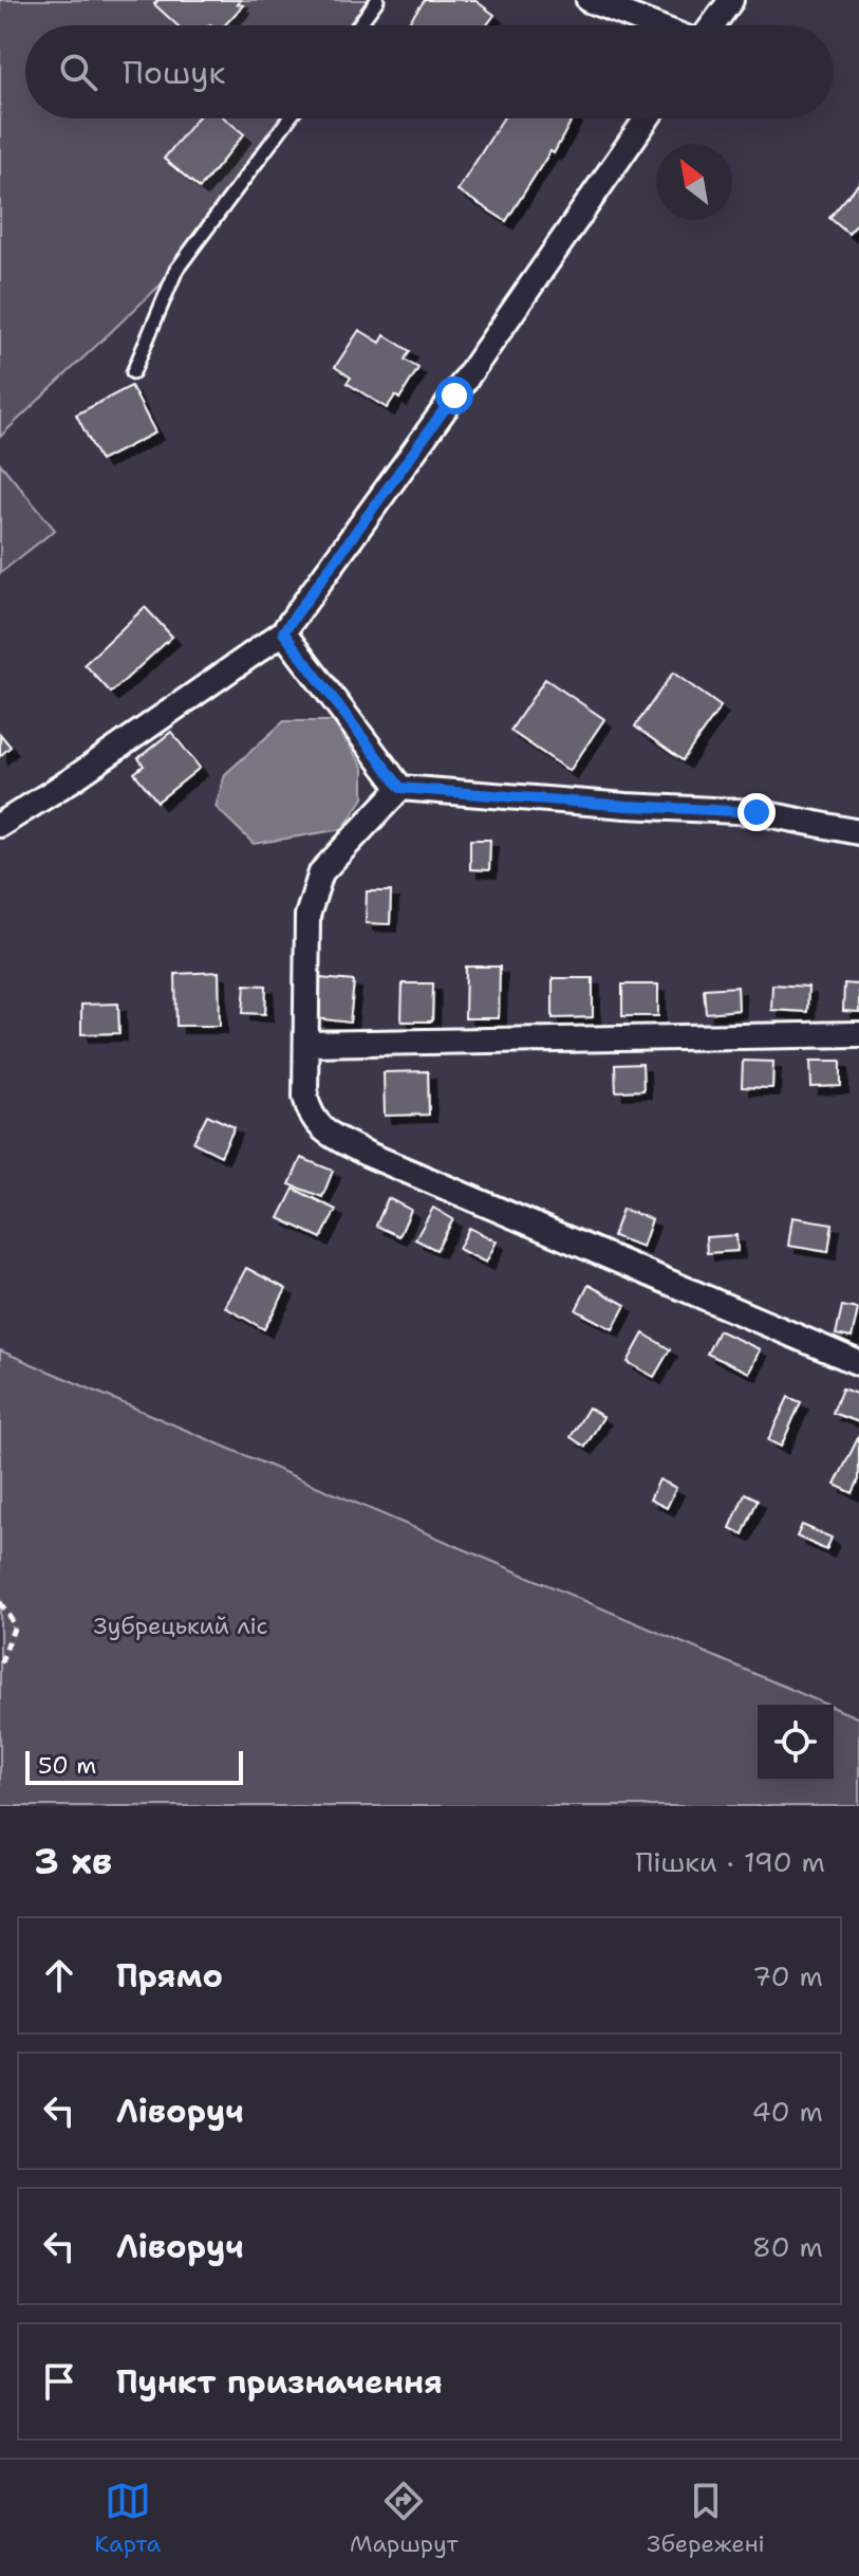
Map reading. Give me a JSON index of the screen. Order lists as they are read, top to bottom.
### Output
{
  "parks": ["Зубрецький ліс"],
  "scale_bar": "50 m",
  "north": "top left",
  "page": {
    "search": "Пошук",
    "scale": "50 m",
    "heading": ["3 хв", "Пішки · 190 m"],
    "list": [
      ["Прямо", "70 m"],
      ["Ліворуч", "40 m"],
      ["Ліворуч", "80 m"],
      "Пункт призначення"
    ],
    "nav": ["Карта", "Маршрут", "Збережені"]
  }
}
